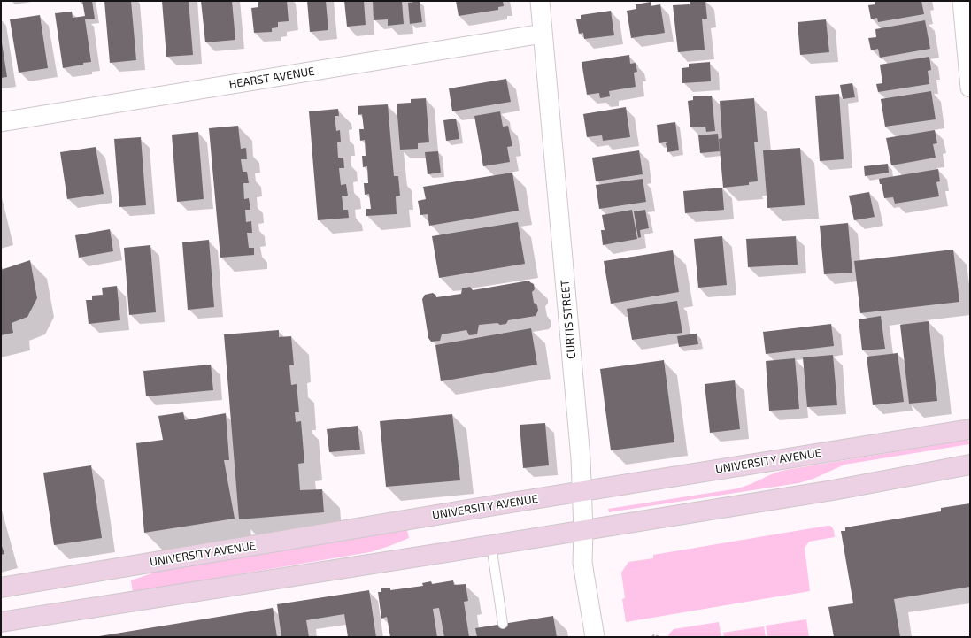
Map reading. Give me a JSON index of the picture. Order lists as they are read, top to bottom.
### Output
{
  "streets": {
    "main road": ["UNIVERSITY AVENUE"],
    "street": ["HEARST AVENUE", "CURTIS STREET"]
  },
  "crossings": [
    ["HEARST AVENUE", "CURTIS STREET"],
    ["CURTIS STREET", "UNIVERSITY AVENUE"]
  ]
}
